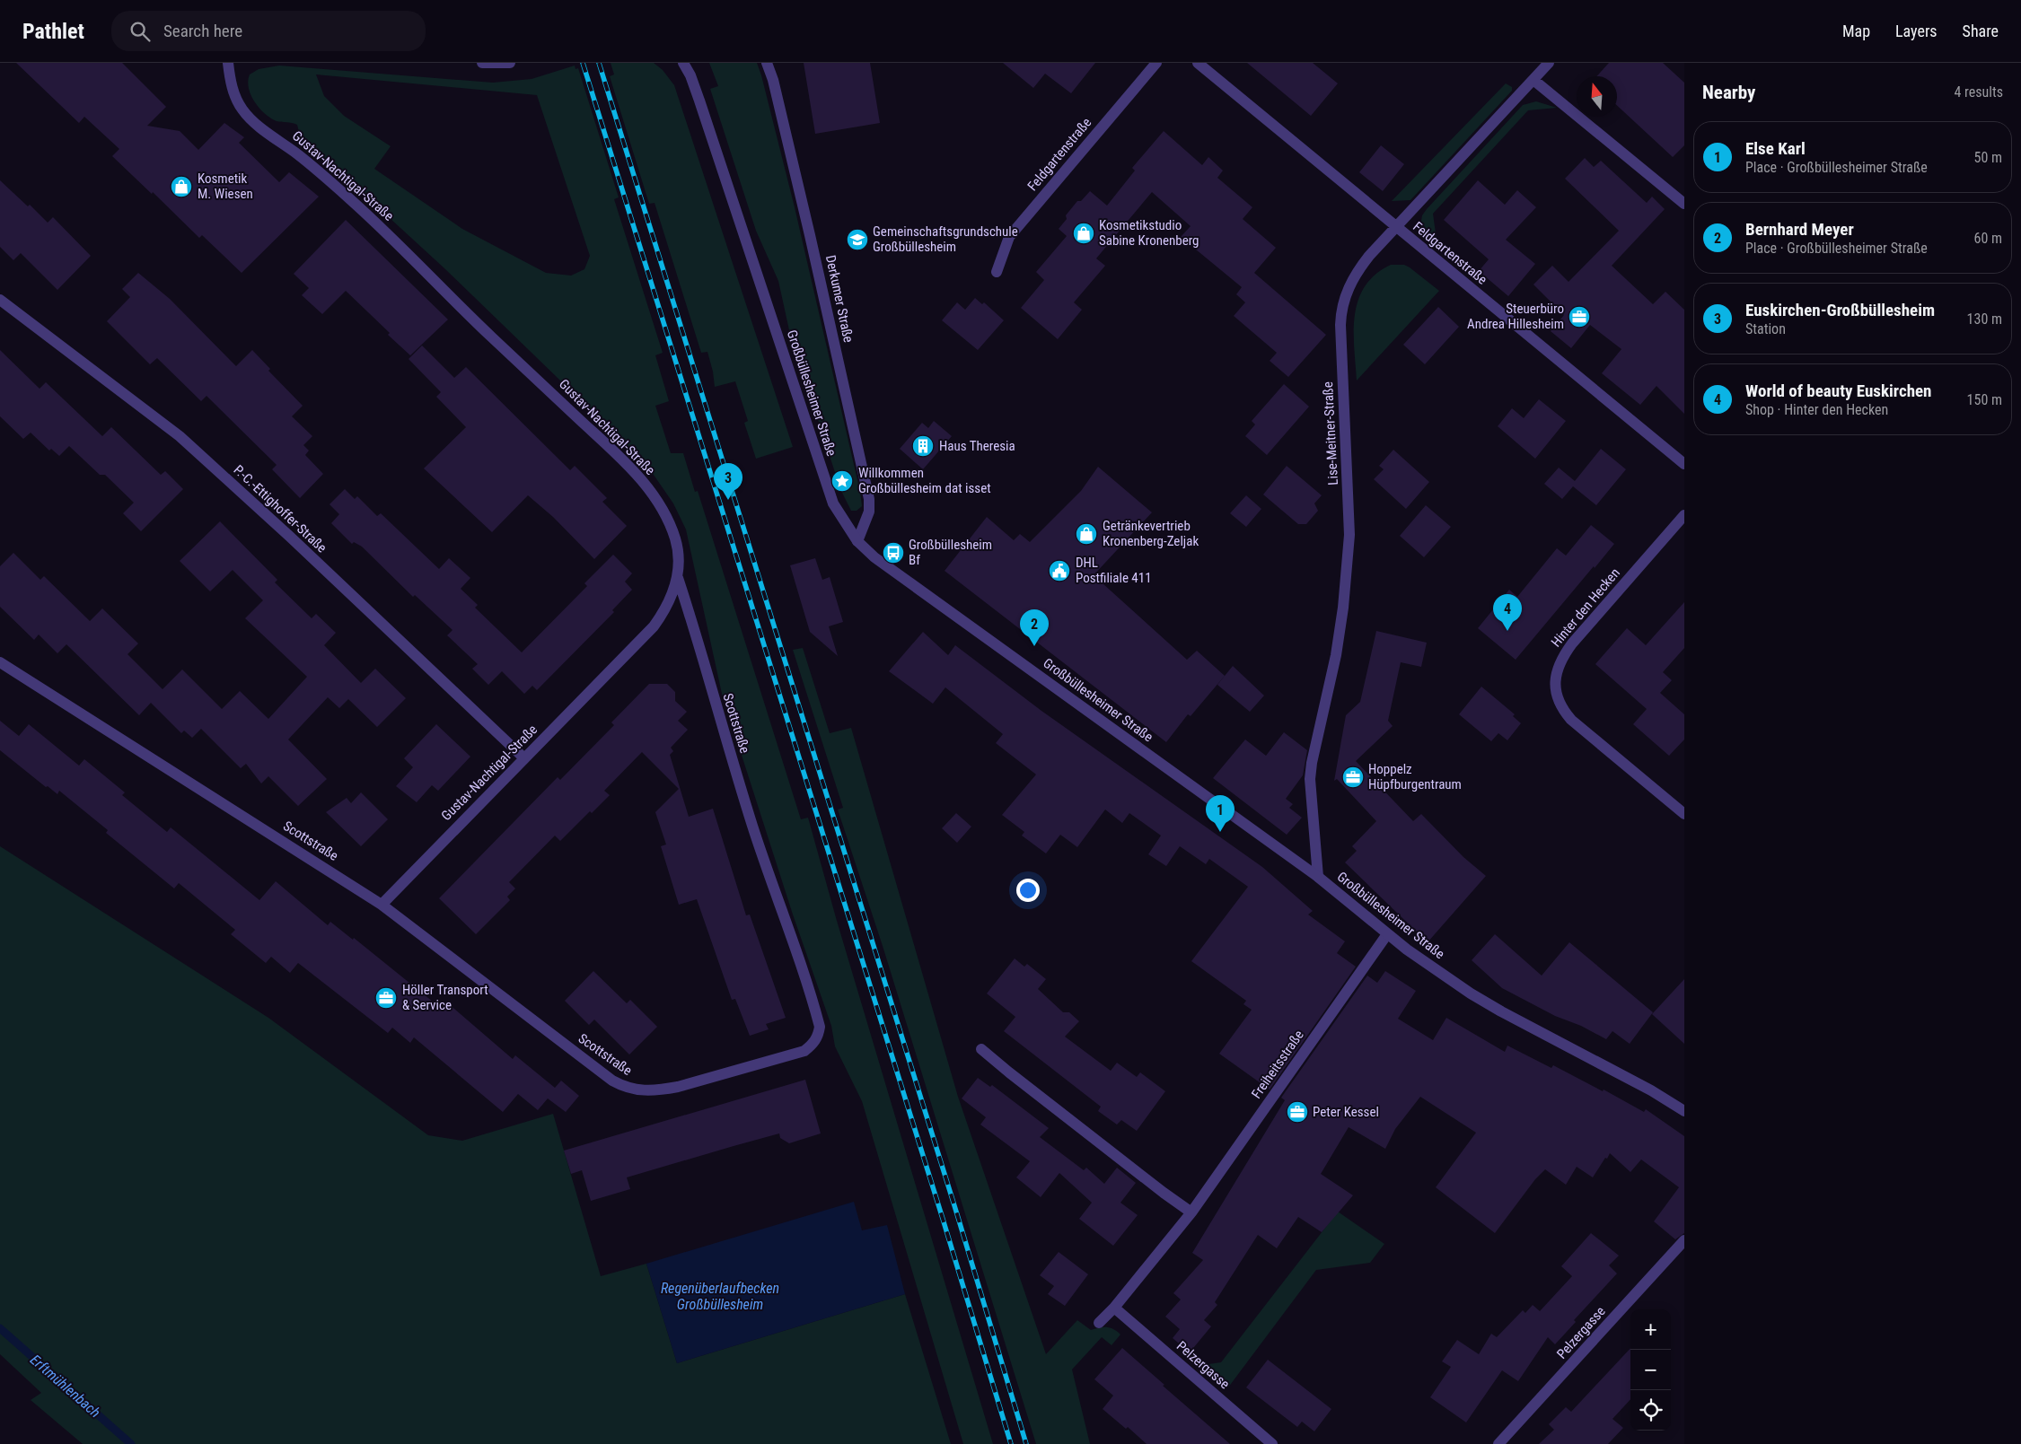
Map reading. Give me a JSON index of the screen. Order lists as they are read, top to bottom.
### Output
{
  "streets": {
    "street": [
      "Feldgartenstraße",
      "Gustav-Nachtigal-Straße",
      "Derkumer Straße",
      "Großbüllesheimer Straße",
      "Lise-Meitner-Straße",
      "P.-C.-Ettighoffer-Straße",
      "Hinter den Hecken",
      "Scottstraße",
      "Freiheitsstraße",
      "Pelzergasse"
    ]
  },
  "crossings": [
    ["Feldgartenstraße", "Lise-Meitner-Straße"],
    ["Gustav-Nachtigal-Straße", "P.-C.-Ettighoffer-Straße"],
    ["Gustav-Nachtigal-Straße", "Scottstraße"],
    ["Derkumer Straße", "Großbüllesheimer Straße"],
    ["Großbüllesheimer Straße", "Lise-Meitner-Straße"],
    ["Großbüllesheimer Straße", "Freiheitsstraße"],
    ["Freiheitsstraße", "Pelzergasse"]
  ],
  "water": ["Regenüberlaufbecken Großbüllesheim", "Erftmühlenbach"],
  "places": {
    "shop": ["Kosmetik M. Wiesen", "Kosmetikstudio Sabine Kronenberg", "Getränkevertrieb Kronenberg-Zeljak"],
    "school or university": ["Gemeinschaftsgrundschule Großbüllesheim"],
    "office": [
      "Steuerbüro Andrea Hillesheim",
      "Hoppelz Hüpfburgentraum",
      "Höller Transport & Service",
      "Peter Kessel"
    ],
    "building": ["Haus Theresia"],
    "place": ["Willkommen Großbüllesheim dat isset"],
    "bus stop": ["Großbüllesheim Bf"],
    "public building": ["DHL Postfiliale 411"]
  },
  "north": "top",
  "page": {
    "header": "Pathlet",
    "search": "Search here",
    "nav": ["Map", "Layers", "Share"],
    "heading": ["Nearby", "4 results"],
    "list": [
      {
        "mark": "1",
        "name": "Else Karl",
        "note": "Place · Großbüllesheimer Straße",
        "value": "50 m"
      },
      {
        "mark": "2",
        "name": "Bernhard Meyer",
        "note": "Place · Großbüllesheimer Straße",
        "value": "60 m"
      },
      {
        "mark": "3",
        "name": "Euskirchen-Großbüllesheim",
        "note": "Station",
        "value": "130 m"
      },
      {
        "mark": "4",
        "name": "World of beauty Euskirchen",
        "note": "Shop · Hinter den Hecken",
        "value": "150 m"
      }
    ],
    "pins": [
      "3",
      "4",
      "2",
      "1"
    ],
    "map_buttons": ["+", "−"]
  }
}
